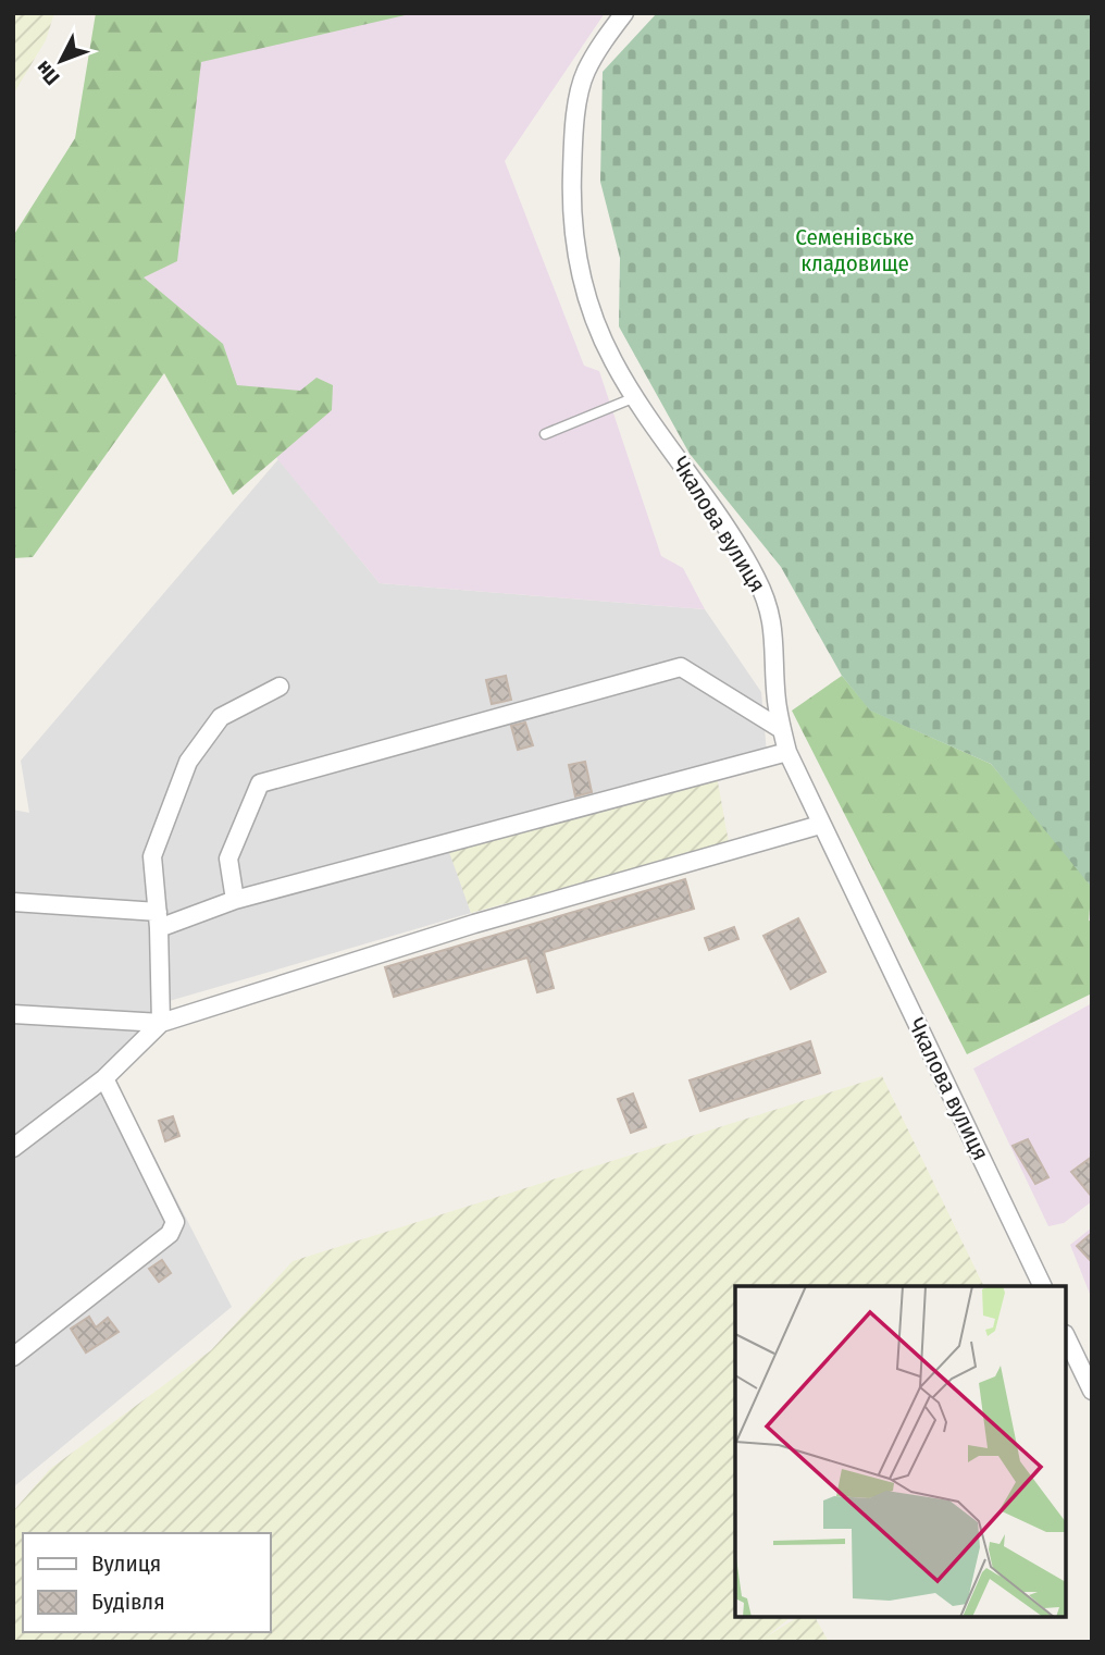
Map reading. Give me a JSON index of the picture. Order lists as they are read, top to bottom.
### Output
{
  "streets": {
    "street": ["Чкалова вулиця"]
  },
  "parks": ["Семенівське кладовище"],
  "legend": ["Вулиця", "Будівля"],
  "north": "bottom left"
}
